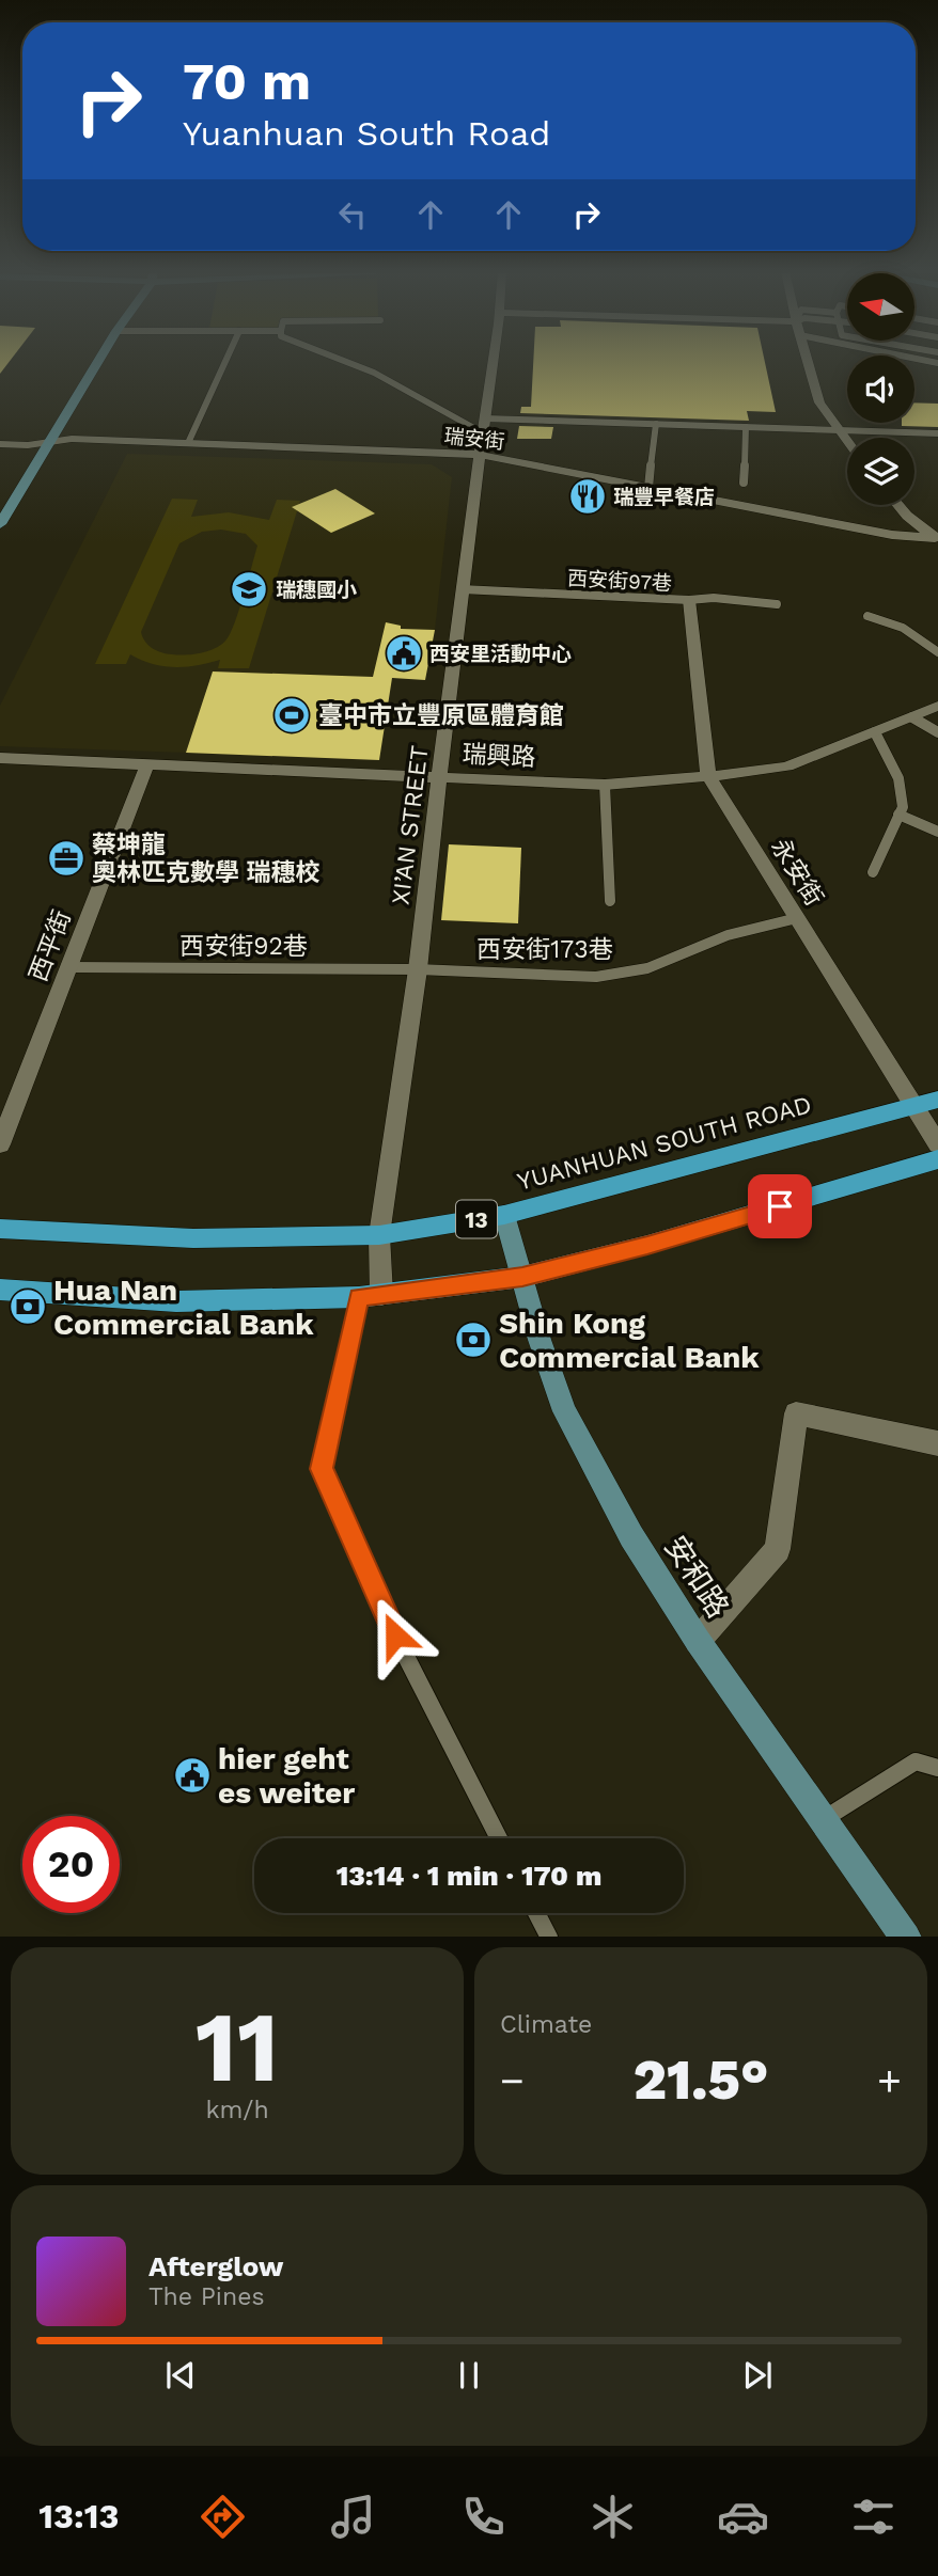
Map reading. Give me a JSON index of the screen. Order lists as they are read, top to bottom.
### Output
{
  "streets": {
    "main road": ["YUANHUAN SOUTH ROAD", "13"],
    "street": [
      "瑞安街",
      "瑞興路",
      "XI’AN STREET",
      "永安街",
      "西平街",
      "安和路"
    ],
    "lane": ["西安街97巷", "西安街92巷", "西安街173巷"]
  },
  "crossings": [
    ["瑞安街", "XI’AN STREET"],
    ["西安街97巷", "XI’AN STREET"],
    ["西安街97巷", "永安街"],
    ["瑞興路", "XI’AN STREET"],
    ["瑞興路", "永安街"],
    ["瑞興路", "西平街"],
    ["XI’AN STREET", "西安街92巷"],
    ["XI’AN STREET", "西安街173巷"],
    ["XI’AN STREET", "YUANHUAN SOUTH ROAD"],
    ["永安街", "西安街173巷"],
    ["永安街", "YUANHUAN SOUTH ROAD"],
    ["西平街", "西安街92巷"],
    ["西安街92巷", "西安街173巷"],
    ["YUANHUAN SOUTH ROAD", "安和路"]
  ],
  "places": {
    "restaurant": ["瑞豐早餐店"],
    "school or university": ["瑞穗國小"],
    "public building": ["西安里活動中心", "hier geht es weiter"],
    "sports": ["臺中市立豐原區體育館"],
    "office": ["蔡坤龍 奧林匹克數學 瑞穗校"],
    "bank": ["Hua Nan Commercial Bank", "Shin Kong Commercial Bank"]
  },
  "north": "left",
  "page": {
    "turn": ["70 m", "Yuanhuan South Road"],
    "limit": "20",
    "trip": "13:14 · 1 min · 170 m",
    "tile": [
      ["11", "km/h"],
      "Climate"
    ],
    "heat": ["−", "21.5°", "+"],
    "song": ["Afterglow", "The Pines"],
    "tabs": "13:13"
  }
}
